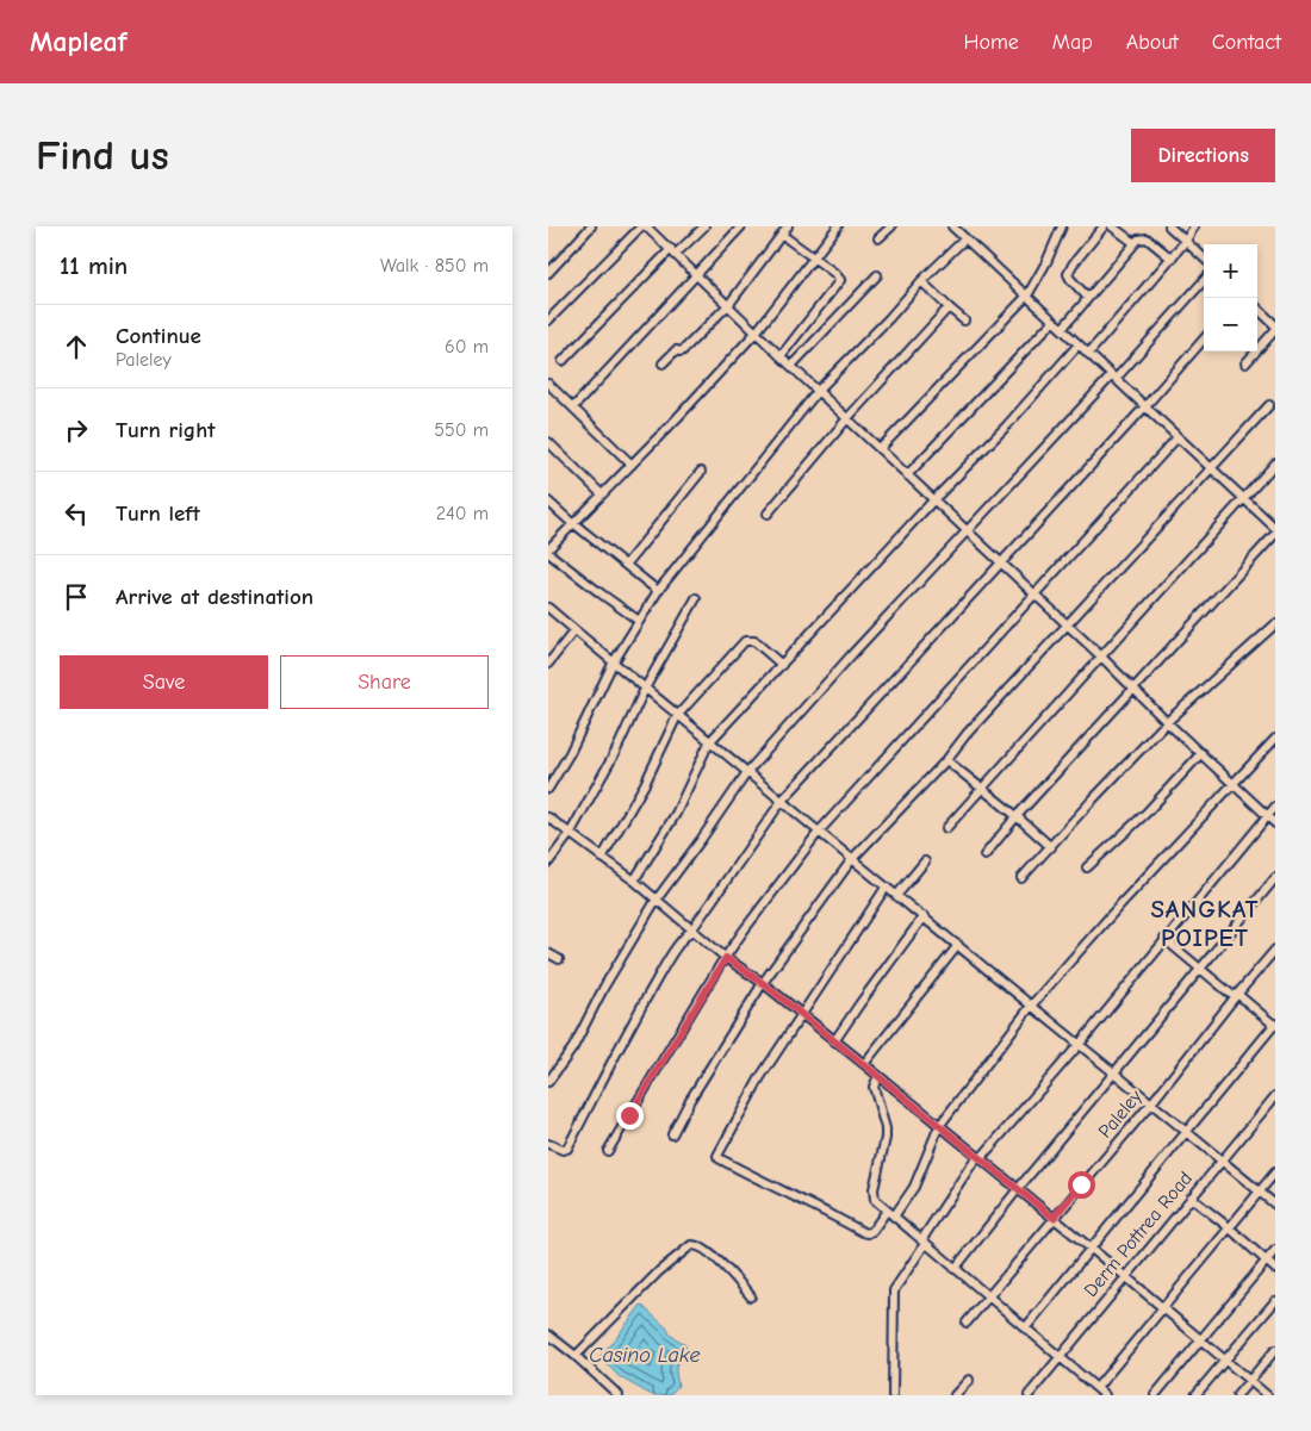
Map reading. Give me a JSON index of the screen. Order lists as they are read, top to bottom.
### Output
{
  "streets": {
    "street": ["Paleley", "Derm Pottrea Road"]
  },
  "districts": ["SANGKAT POIPET"],
  "water": ["Casino Lake"],
  "page": {
    "header": "Mapleaf",
    "nav": [
      "Home",
      "Map",
      "About",
      "Contact"
    ],
    "buttons": [
      "Directions",
      ["Save", "Share"]
    ],
    "title": "Find us",
    "heading": ["11 min", "Walk · 850 m"],
    "map_buttons": ["+", "−"],
    "list": [
      ["Continue", "Paleley", "60 m"],
      ["Turn right", "550 m"],
      ["Turn left", "240 m"],
      "Arrive at destination"
    ]
  }
}
